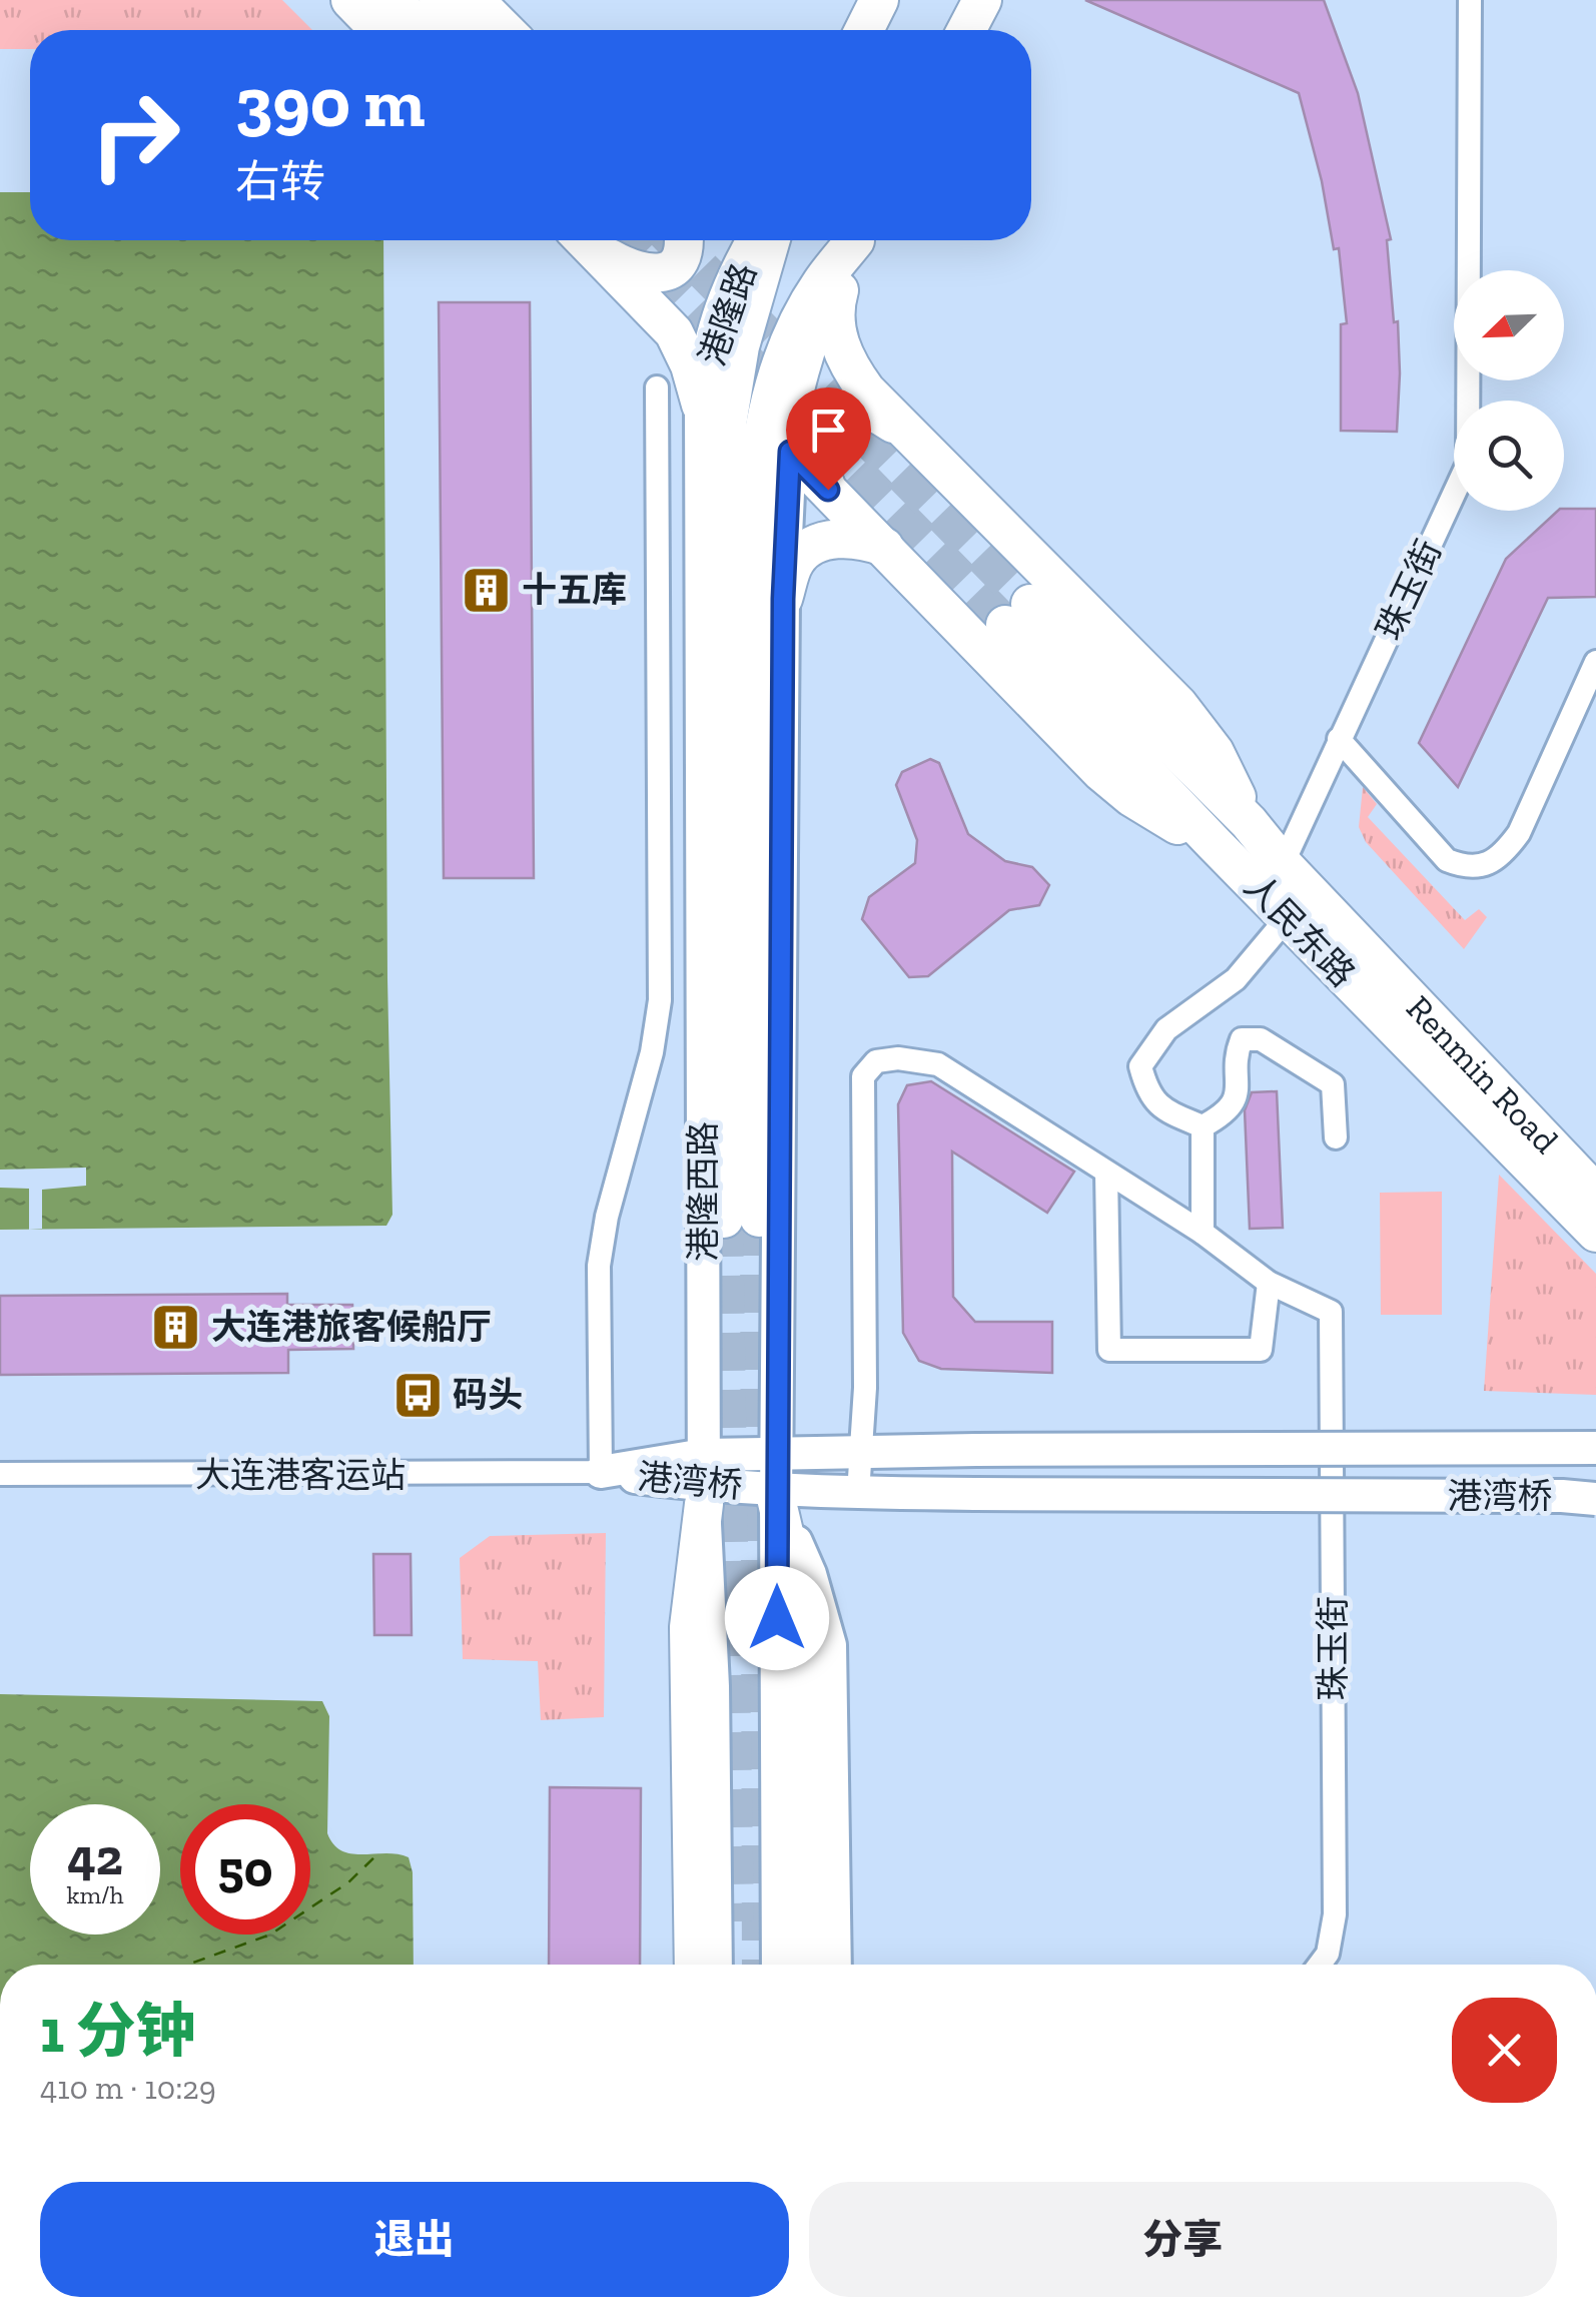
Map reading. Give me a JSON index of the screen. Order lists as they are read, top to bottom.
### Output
{
  "streets": {
    "main road": [
      "港隆路",
      "人民东路",
      "Renmin Road",
      "港隆西路",
      "港湾桥"
    ],
    "street": ["珠玉街", "大连港客运站"]
  },
  "crossings": [
    ["港隆路", "港隆西路"],
    ["珠玉街", "Renmin Road"],
    ["人民东路", "Renmin Road"],
    ["港隆西路", "港湾桥"],
    ["大连港客运站", "港湾桥"]
  ],
  "places": {
    "building": ["十五库", "大连港旅客候船厅"],
    "bus stop": ["码头"]
  },
  "north": "bottom left",
  "page": {
    "turn": ["390 m", "右转"],
    "speed": "42 km/h",
    "limit": "50",
    "heading": ["1 分钟", "410 m · 10:29"],
    "buttons": ["退出", "分享"]
  }
}
